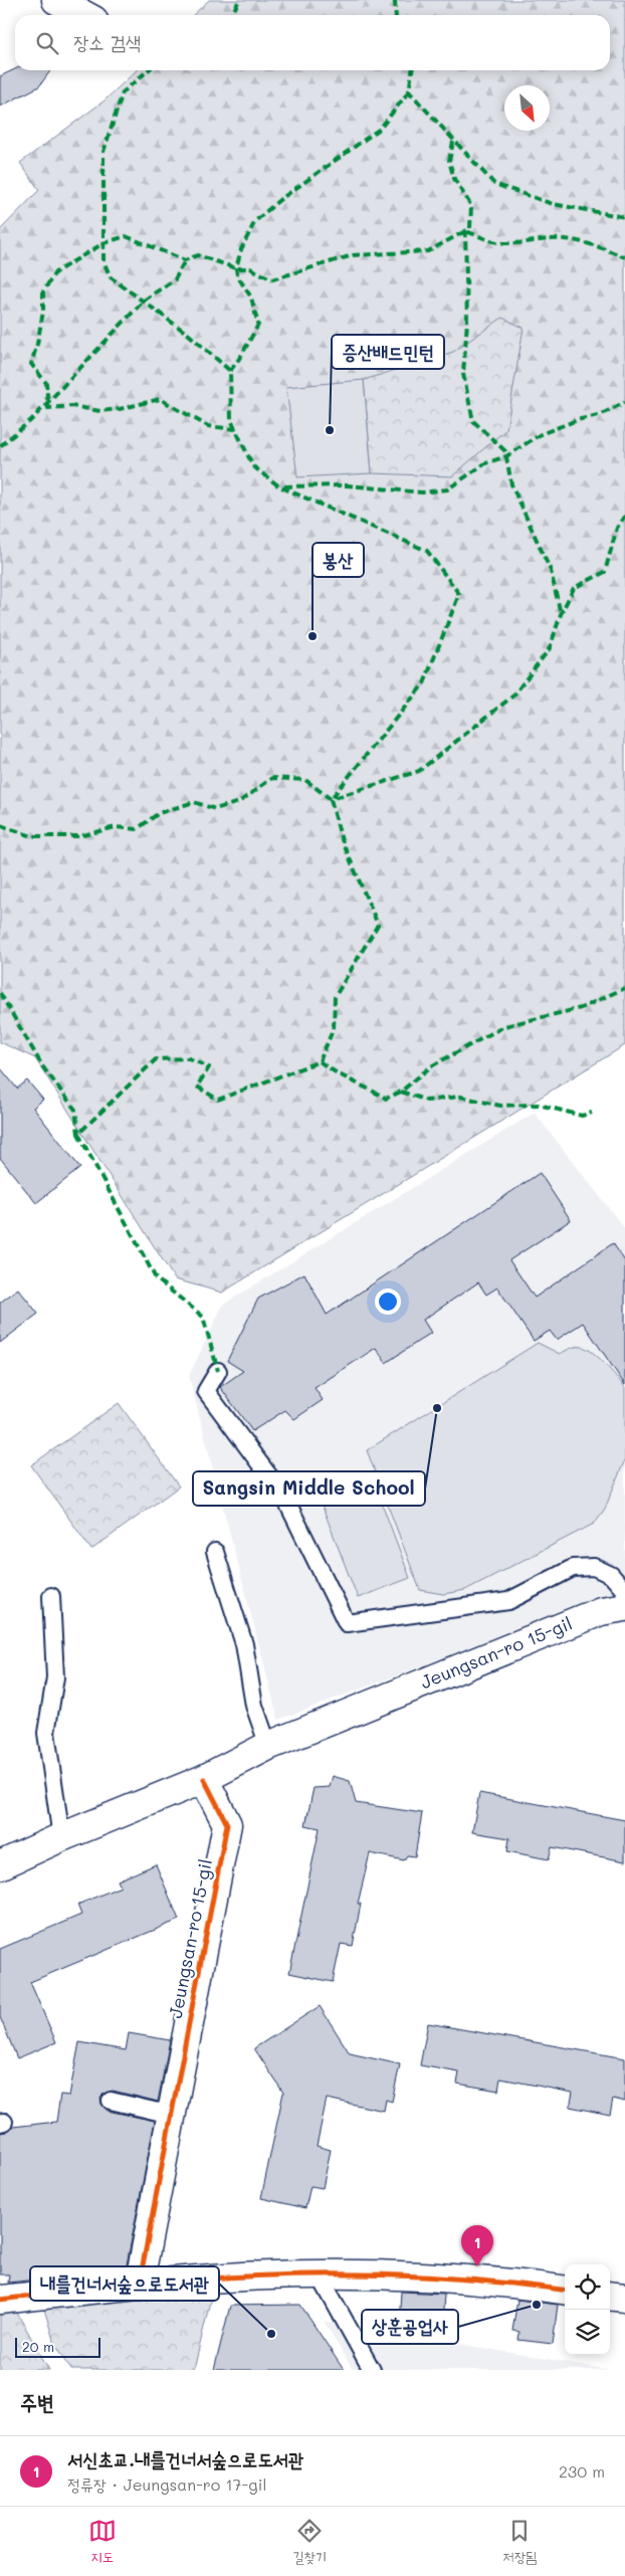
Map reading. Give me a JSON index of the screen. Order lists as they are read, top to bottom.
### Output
{
  "streets": {
    "street": ["Jeungsan-ro 15-gil"]
  },
  "places": [
    "증산배드민턴",
    "봉산",
    "Sangsin Middle School",
    "상훈공업사",
    "내를건너서숲으로도서관"
  ],
  "scale_bar": "20 m",
  "north": "bottom right",
  "page": {
    "search": "장소 검색",
    "pins": "1",
    "scale": "20 m",
    "heading": "주변",
    "list": [
      {
        "mark": "1",
        "name": "서신초교.내를건너서숲으로도서관",
        "note": "정류장 · Jeungsan-ro 17-gil",
        "value": "230 m"
      }
    ],
    "nav": ["지도", "길찾기", "저장됨"]
  }
}
